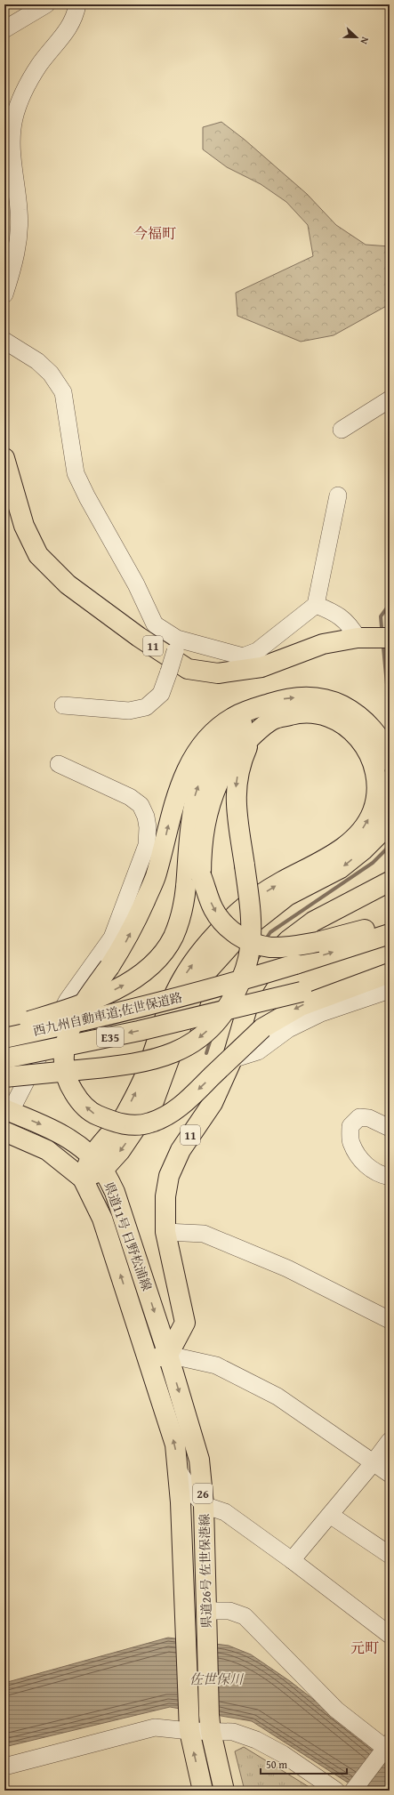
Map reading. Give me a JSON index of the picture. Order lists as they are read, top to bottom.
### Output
{
  "streets": {
    "main road": [
      "11",
      "西九州自動車道;佐世保道路",
      "E35",
      "県道11号 日野松浦線",
      "26",
      "県道26号 佐世保港線"
    ]
  },
  "crossings": [
    ["11", "県道11号 日野松浦線"],
    ["11", "県道26号 佐世保港線"],
    ["県道11号 日野松浦線", "県道26号 佐世保港線"]
  ],
  "districts": ["今福町", "元町"],
  "water": ["佐世保川"],
  "scale_bar": "50 m",
  "north": "right"
}
